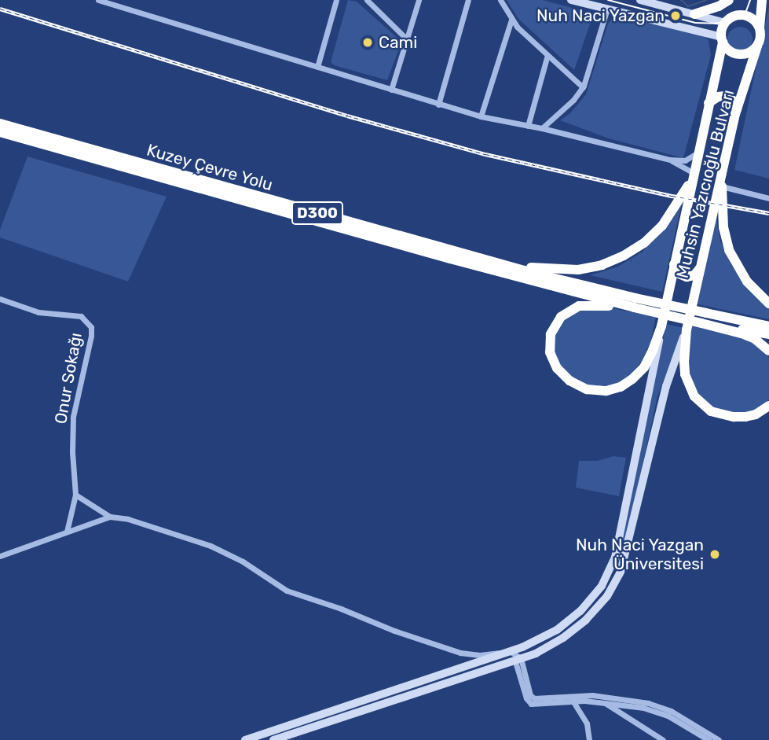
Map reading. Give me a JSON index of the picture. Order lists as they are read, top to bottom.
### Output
{
  "streets": {
    "highway": ["Kuzey Çevre Yolu", "Muhsin Yazıcıoğlu Bulvarı", "D300"],
    "street": ["Onur Sokağı"]
  },
  "crossings": [
    ["Kuzey Çevre Yolu", "Muhsin Yazıcıoğlu Bulvarı"],
    ["Kuzey Çevre Yolu", "D300"],
    ["Muhsin Yazıcıoğlu Bulvarı", "D300"]
  ],
  "places": ["Nuh Naci Yazgan", "Cami", "Nuh Naci Yazgan Üniversitesi"]
}
